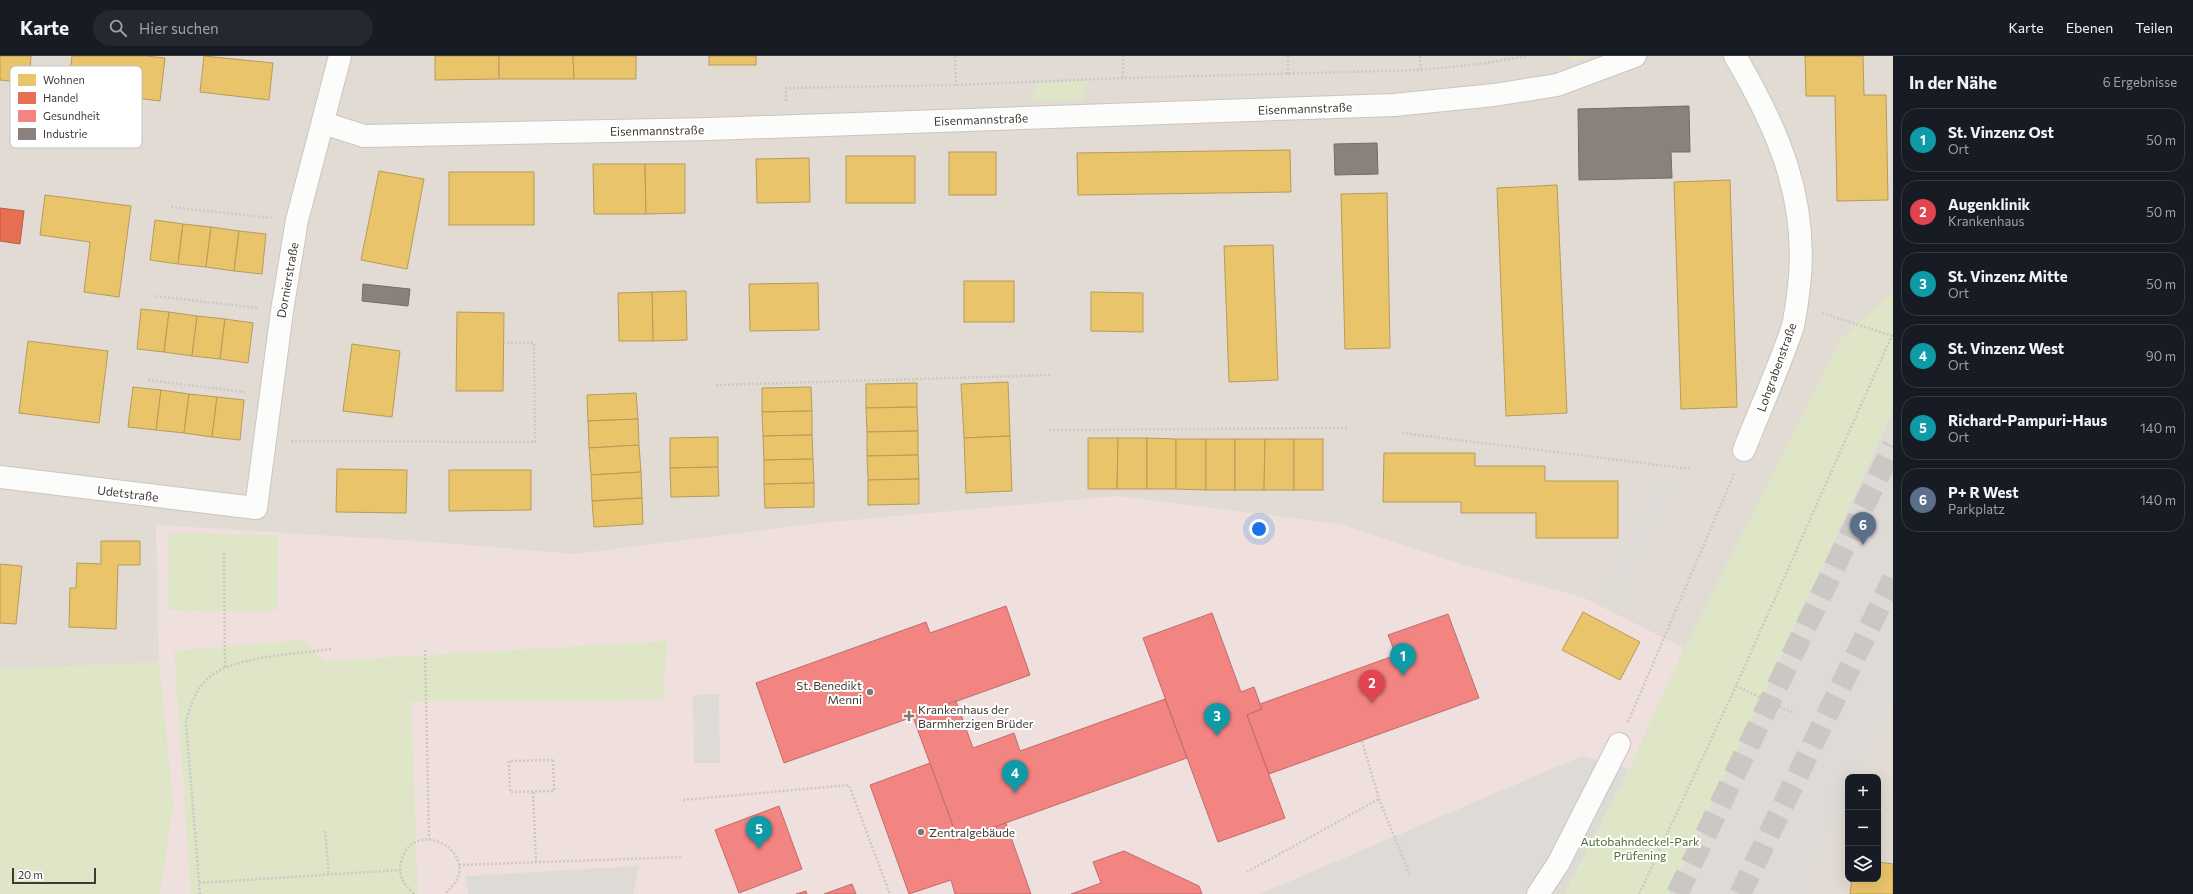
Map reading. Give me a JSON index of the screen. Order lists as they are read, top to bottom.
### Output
{
  "streets": {
    "street": [
      "Eisenmannstraße",
      "Dornierstraße",
      "Lohgrabenstraße",
      "Udetstraße"
    ]
  },
  "crossings": [
    ["Eisenmannstraße", "Dornierstraße"],
    ["Dornierstraße", "Udetstraße"]
  ],
  "parks": ["Autobahndeckel-Park Prüfening"],
  "places": {
    "other": ["St. Benedikt Menni", "Zentralgebäude"],
    "health": ["Krankenhaus der Barmherzigen Brüder"]
  },
  "legend": [
    "Wohnen",
    "Handel",
    "Gesundheit",
    "Industrie"
  ],
  "scale_bar": "20 m",
  "page": {
    "header": "Karte",
    "search": "Hier suchen",
    "nav": ["Karte", "Ebenen", "Teilen"],
    "heading": ["In der Nähe", "6 Ergebnisse"],
    "list": [
      {
        "mark": "1",
        "name": "St. Vinzenz Ost",
        "note": "Ort",
        "value": "50 m"
      },
      {
        "mark": "2",
        "name": "Augenklinik",
        "note": "Krankenhaus",
        "value": "50 m"
      },
      {
        "mark": "3",
        "name": "St. Vinzenz Mitte",
        "note": "Ort",
        "value": "50 m"
      },
      {
        "mark": "4",
        "name": "St. Vinzenz West",
        "note": "Ort",
        "value": "90 m"
      },
      {
        "mark": "5",
        "name": "Richard-Pampuri-Haus",
        "note": "Ort",
        "value": "140 m"
      },
      {
        "mark": "6",
        "name": "P+ R West",
        "note": "Parkplatz",
        "value": "140 m"
      }
    ],
    "pins": [
      "6",
      "1",
      "2",
      "3",
      "4",
      "5"
    ],
    "map_buttons": ["+", "−"],
    "scale": "20 m"
  }
}
